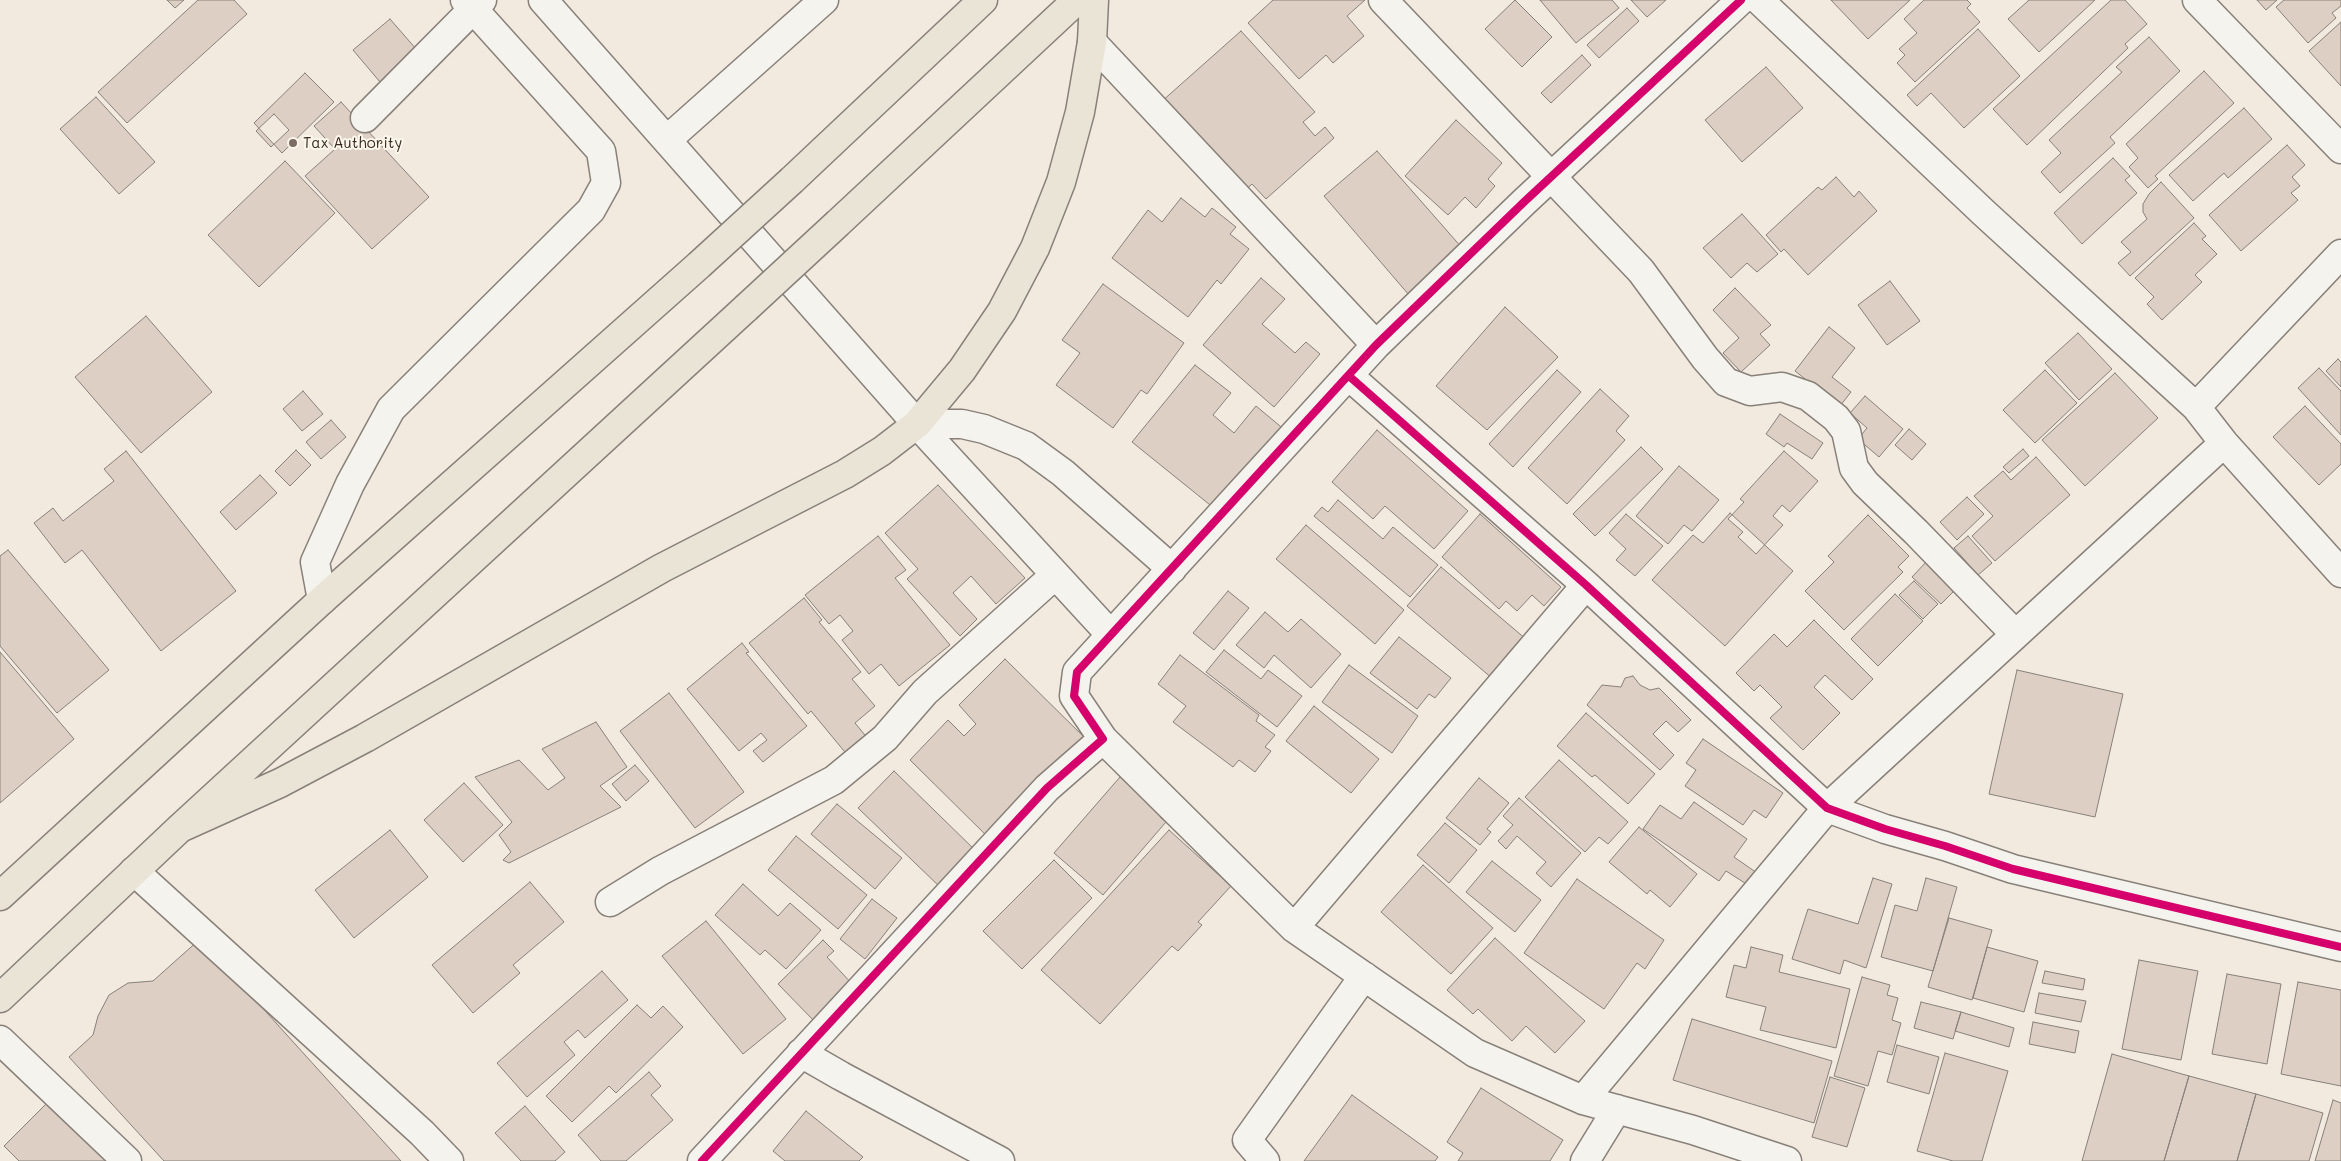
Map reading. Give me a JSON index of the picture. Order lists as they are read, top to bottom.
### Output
{
  "places": ["Tax Authority"]
}
